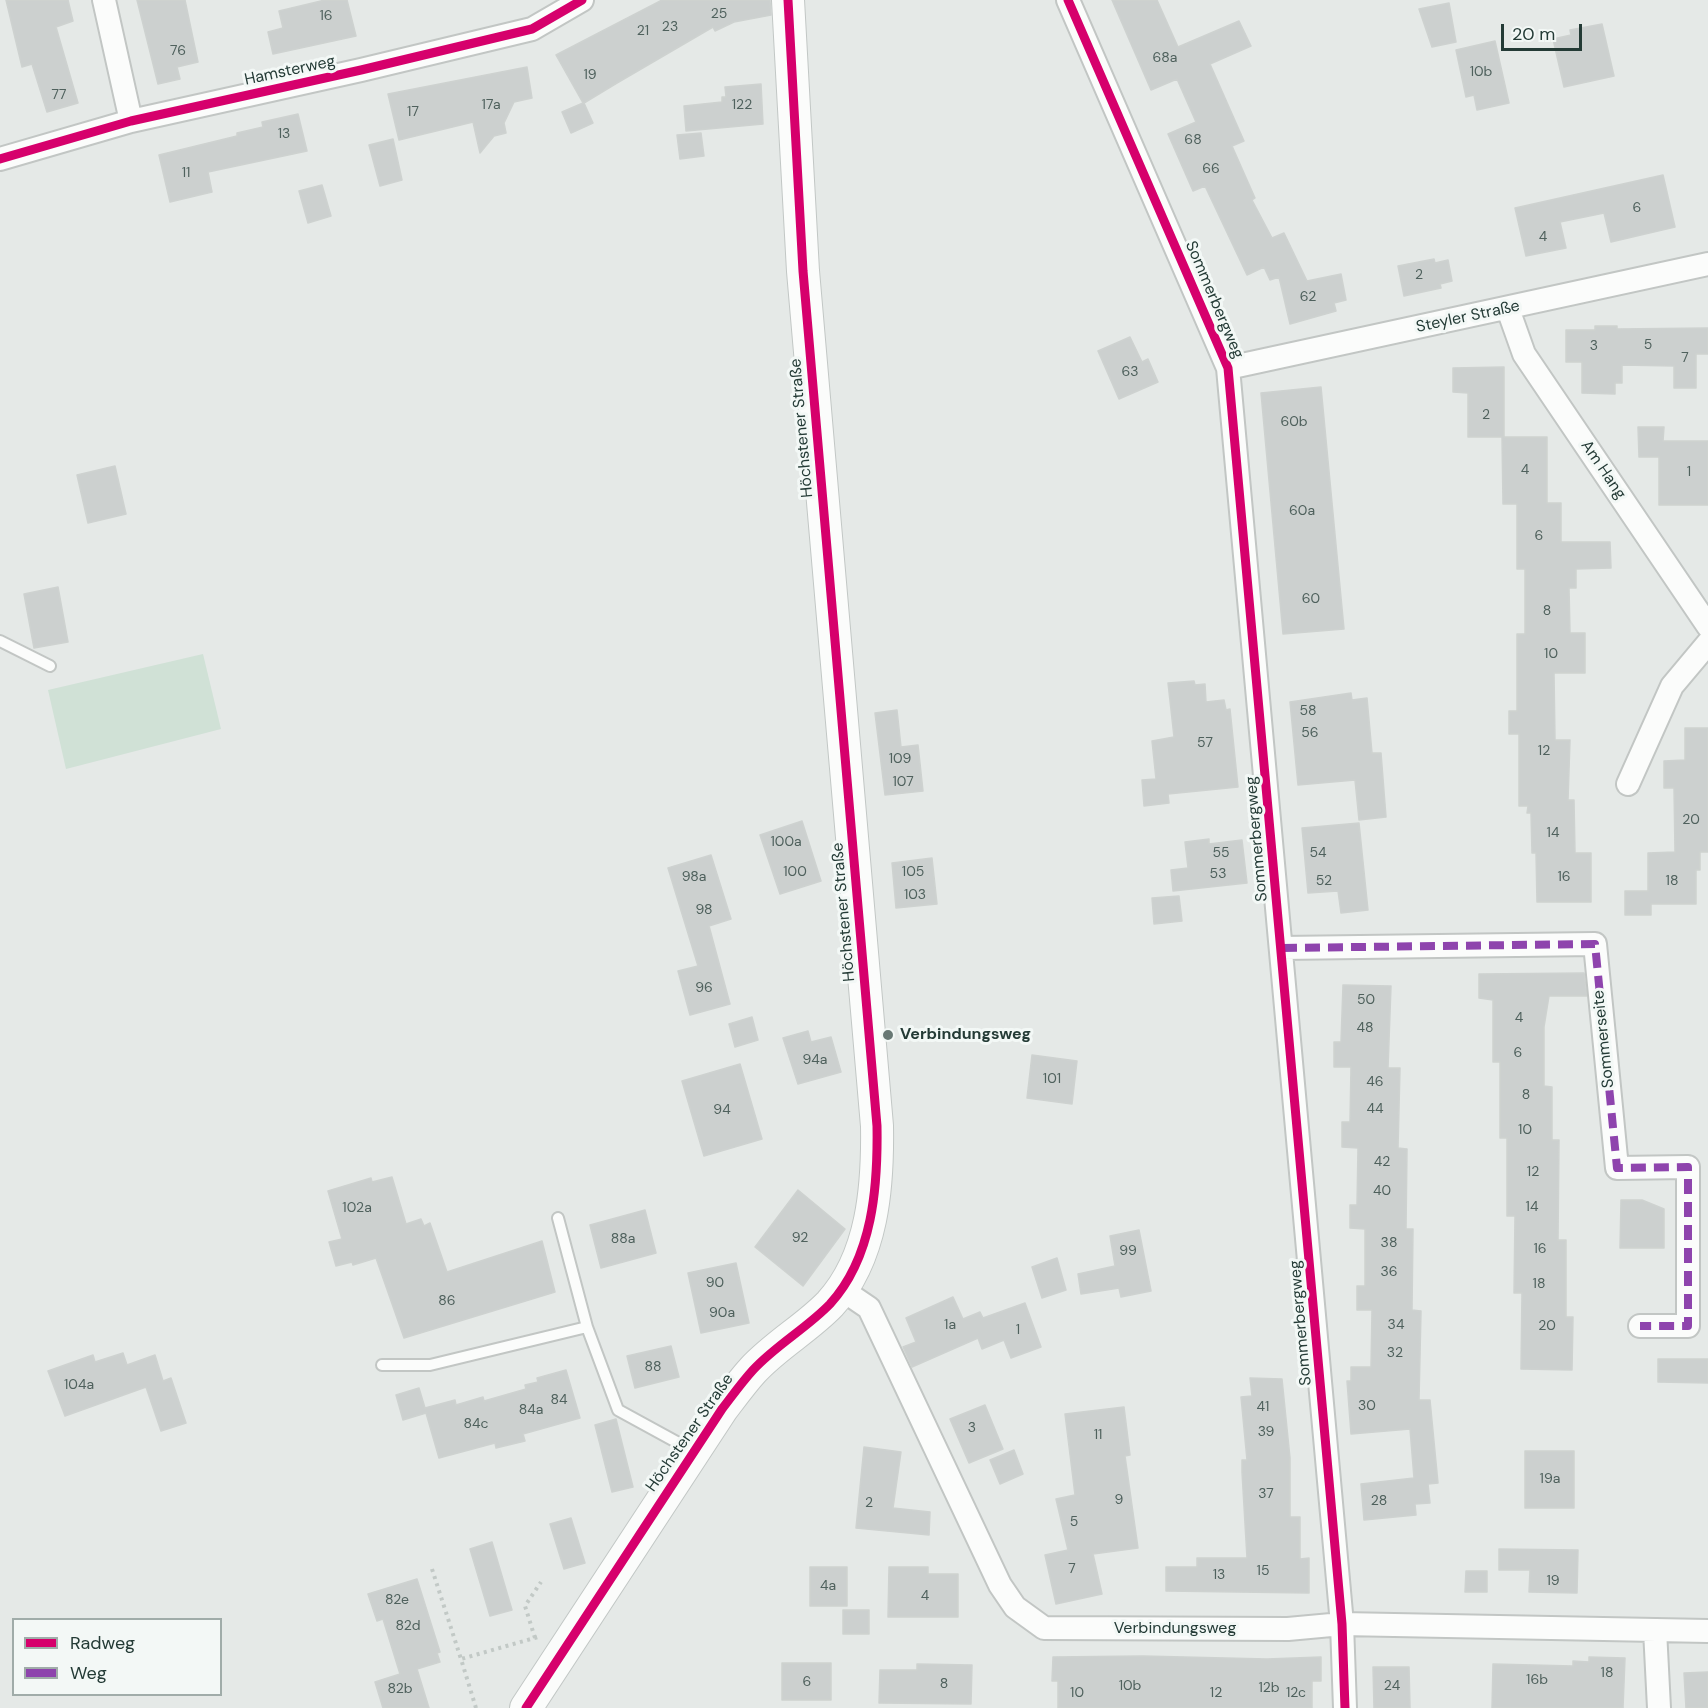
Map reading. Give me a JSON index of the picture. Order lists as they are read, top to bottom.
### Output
{
  "streets": {
    "main road": ["Höchstener Straße"],
    "street": [
      "Hamsterweg",
      "Sommerbergweg",
      "Steyler Straße",
      "Am Hang",
      "Sommerseite",
      "Verbindungsweg"
    ]
  },
  "crossings": [
    ["Sommerbergweg", "Steyler Straße"],
    ["Sommerbergweg", "Sommerseite"],
    ["Sommerbergweg", "Verbindungsweg"],
    ["Steyler Straße", "Am Hang"],
    ["Höchstener Straße", "Verbindungsweg"]
  ],
  "places": ["Verbindungsweg"],
  "house_numbers": [
    "25",
    "16",
    "23",
    "21",
    "76",
    "68a",
    "10b",
    "19",
    "77",
    "17a",
    "122",
    "17",
    "13",
    "68",
    "66",
    "11",
    "6",
    "4",
    "2",
    "62",
    "5",
    "3",
    "7",
    "63",
    "2",
    "60b",
    "4",
    "1",
    "60a",
    "6",
    "60",
    "8",
    "10",
    "58",
    "56",
    "57",
    "12",
    "109",
    "107",
    "20",
    "14",
    "100a",
    "55",
    "54",
    "100",
    "105",
    "53",
    "98a",
    "16",
    "52",
    "18",
    "103",
    "98",
    "96",
    "50",
    "4",
    "48",
    "6",
    "94a",
    "101",
    "46",
    "8",
    "44",
    "94",
    "10",
    "42",
    "12",
    "40",
    "14",
    "102a",
    "92",
    "88a",
    "38",
    "16",
    "99",
    "36",
    "90",
    "18",
    "86",
    "90a",
    "1a",
    "34",
    "20",
    "1",
    "32",
    "88",
    "104a",
    "84",
    "30",
    "41",
    "84a",
    "84c",
    "3",
    "39",
    "11",
    "19a",
    "37",
    "9",
    "28",
    "2",
    "5",
    "7",
    "15",
    "13",
    "19",
    "4a",
    "4",
    "82e",
    "82d",
    "18",
    "16b",
    "6",
    "8",
    "10b",
    "24",
    "12b",
    "82b",
    "10",
    "12",
    "12c"
  ],
  "legend": ["Radweg", "Weg"],
  "scale_bar": "20 m"
}
